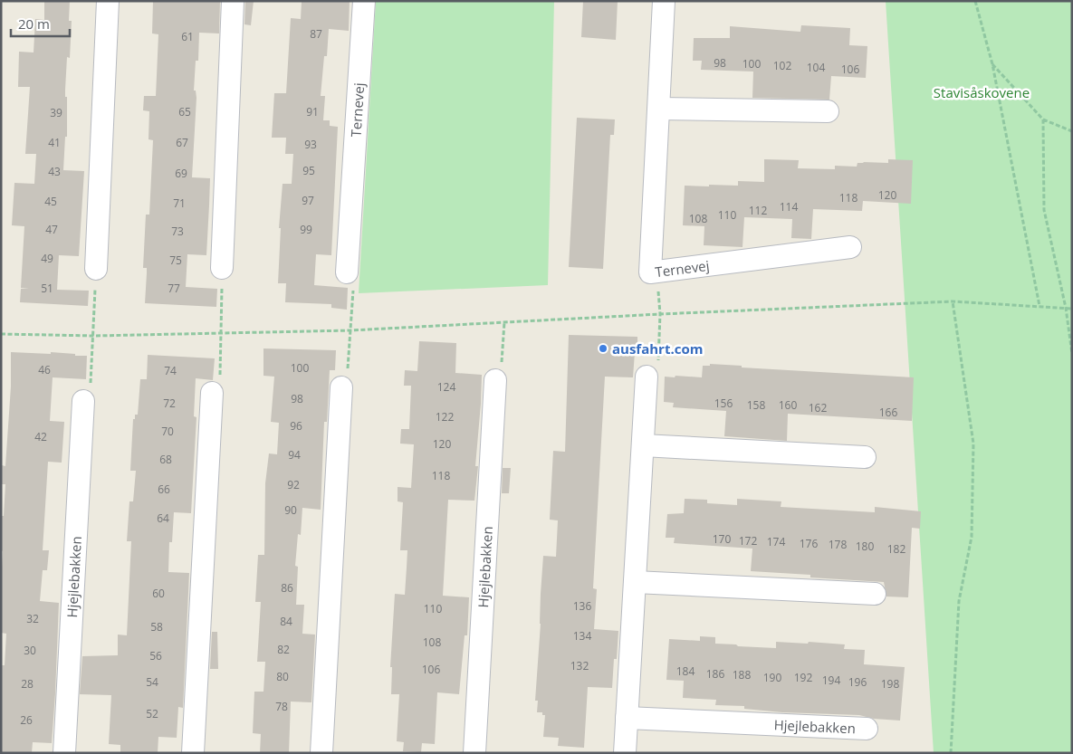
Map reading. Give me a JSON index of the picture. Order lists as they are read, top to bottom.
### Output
{
  "streets": {
    "street": ["Ternevej", "Hjejlebakken"]
  },
  "parks": ["Stavisåskovene"],
  "places": ["ausfahrt.com"],
  "house_numbers": [
    "87",
    "61",
    "98",
    "100",
    "102",
    "104",
    "106",
    "65",
    "91",
    "39",
    "41",
    "67",
    "93",
    "95",
    "43",
    "69",
    "120",
    "118",
    "97",
    "45",
    "71",
    "114",
    "112",
    "110",
    "108",
    "47",
    "99",
    "73",
    "49",
    "75",
    "51",
    "77",
    "100",
    "46",
    "74",
    "124",
    "98",
    "72",
    "156",
    "158",
    "160",
    "162",
    "166",
    "122",
    "96",
    "70",
    "42",
    "120",
    "94",
    "68",
    "118",
    "92",
    "66",
    "90",
    "64",
    "170",
    "172",
    "174",
    "176",
    "178",
    "180",
    "182",
    "86",
    "60",
    "136",
    "110",
    "32",
    "84",
    "58",
    "134",
    "108",
    "82",
    "30",
    "56",
    "132",
    "106",
    "184",
    "186",
    "188",
    "80",
    "190",
    "192",
    "194",
    "54",
    "196",
    "28",
    "198",
    "78",
    "52",
    "26"
  ],
  "scale_bar": "20 m"
}
